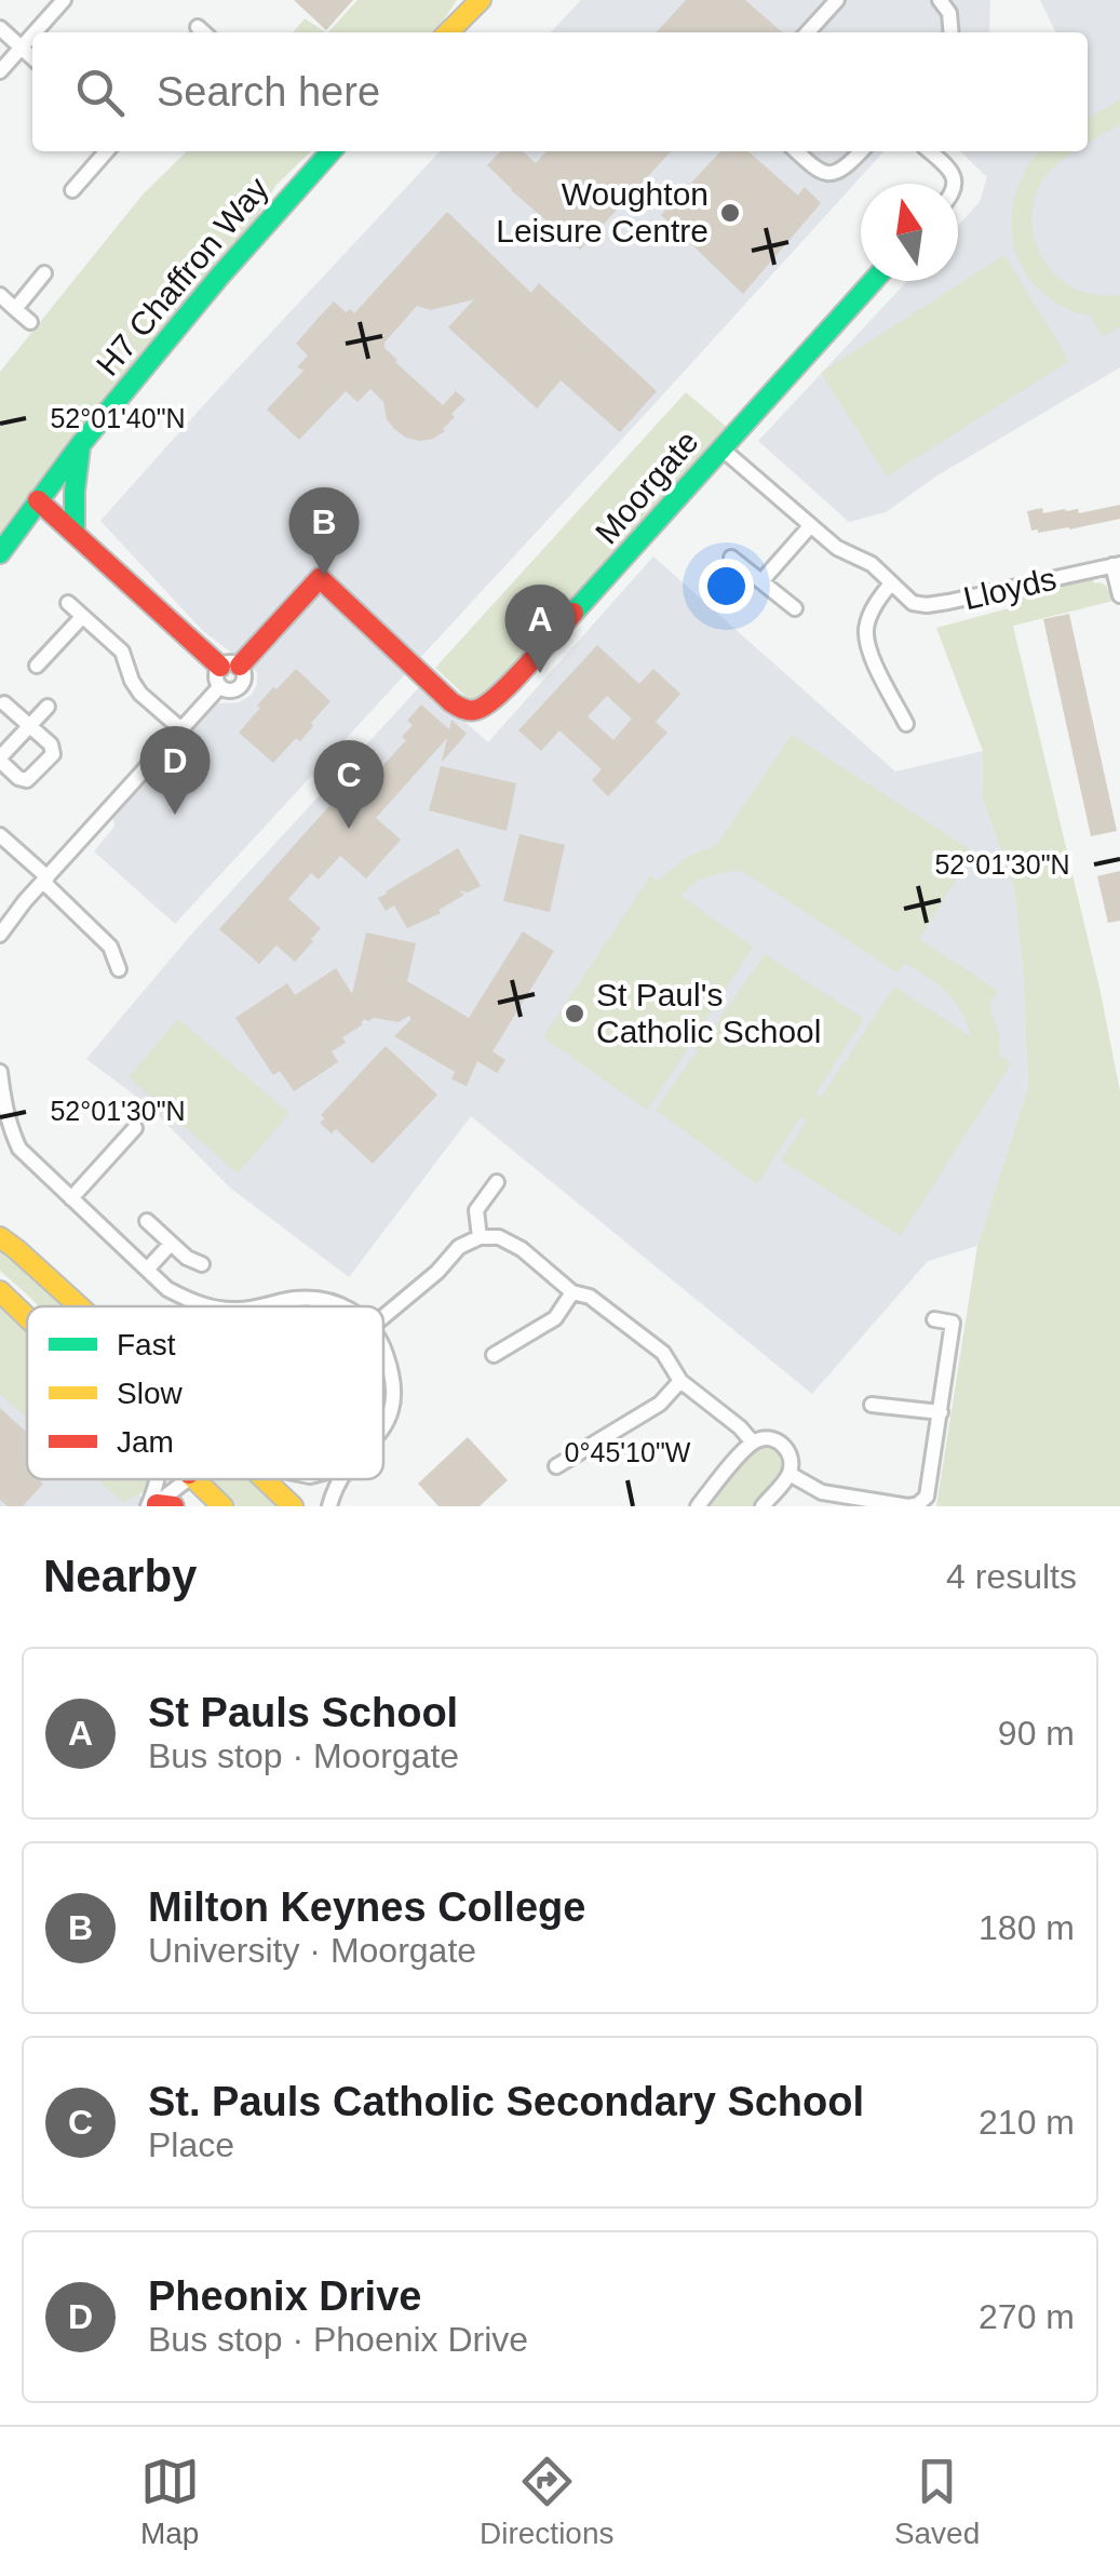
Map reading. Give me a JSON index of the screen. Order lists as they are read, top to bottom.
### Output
{
  "streets": {
    "street": ["H7 Chaffron Way", "Moorgate", "Lloyds"]
  },
  "places": ["Woughton Leisure Centre", "St Paul's Catholic School"],
  "legend": ["Fast", "Slow", "Jam"],
  "north": "top",
  "page": {
    "search": "Search here",
    "pins": [
      "B",
      "A",
      "D",
      "C"
    ],
    "heading": ["Nearby", "4 results"],
    "list": [
      {
        "mark": "A",
        "name": "St Pauls School",
        "note": "Bus stop · Moorgate",
        "value": "90 m"
      },
      {
        "mark": "B",
        "name": "Milton Keynes College",
        "note": "University · Moorgate",
        "value": "180 m"
      },
      {
        "mark": "C",
        "name": "St. Pauls Catholic Secondary School",
        "note": "Place",
        "value": "210 m"
      },
      {
        "mark": "D",
        "name": "Pheonix Drive",
        "note": "Bus stop · Phoenix Drive",
        "value": "270 m"
      }
    ],
    "nav": ["Map", "Directions", "Saved"]
  },
  "coordinates": ["52°01'40\"N", "52°01'30\"N", "0°45'10\"W"]
}
